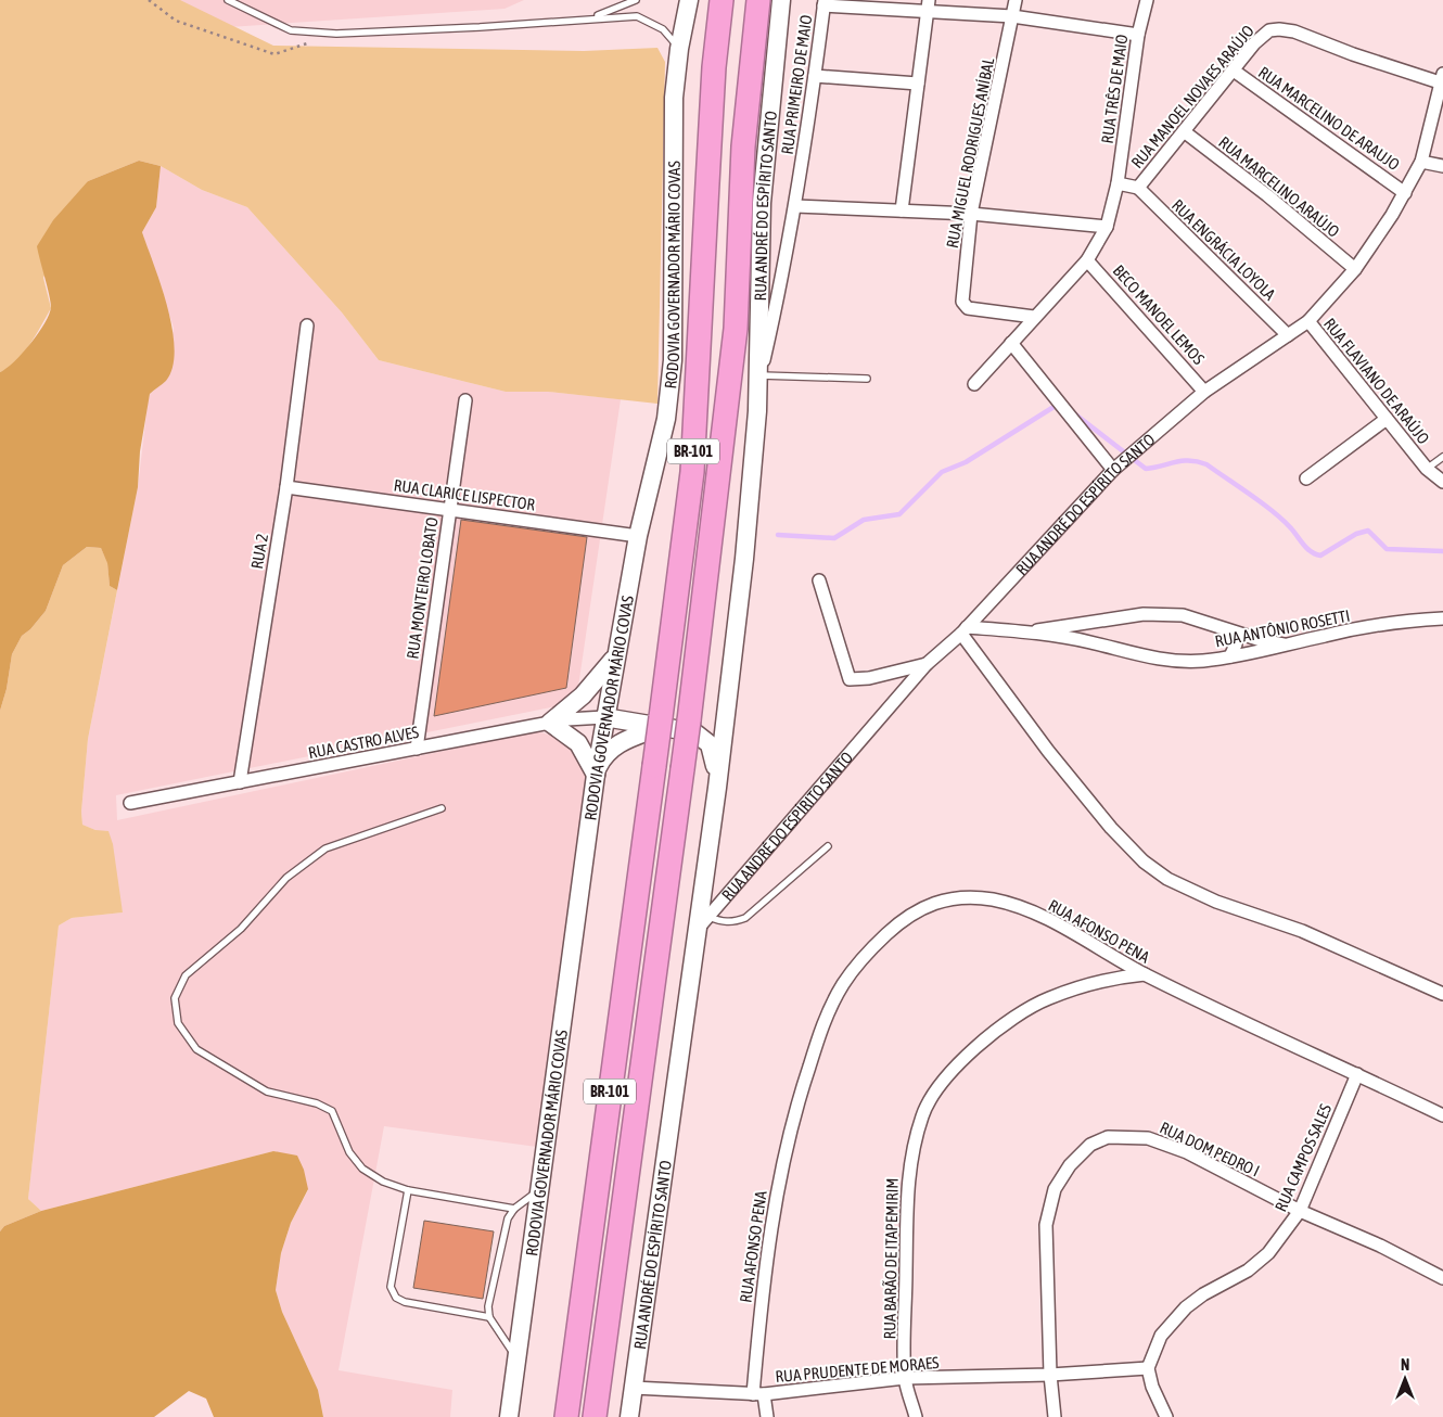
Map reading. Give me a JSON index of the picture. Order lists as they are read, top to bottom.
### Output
{
  "streets": {
    "highway": ["RODOVIA GOVERNADOR MÁRIO COVAS", "BR-101"],
    "street": [
      "RUA PRIMEIRO DE MAIO",
      "RUA TRÊS DE MAIO",
      "RUA MANOEL NOVAES ARAÚJO",
      "RUA MARCELINO DE ARAUJO",
      "RUA MIGUEL RODRIGUES ANÍBAL",
      "RUA MARCELINO ARAÚJO",
      "RUA ANDRÉ DO ESPÍRITO SANTO",
      "RUA ENGRÁCIA LOYOLA",
      "BECO MANOEL LEMOS",
      "RUA FLAVIANO DE ARAÚJO",
      "RUA CLARICE LISPECTOR",
      "RUA 2",
      "RUA MONTEIRO LOBATO",
      "RUA ANTÔNIO ROSETTI",
      "RUA CASTRO ALVES",
      "RUA AFONSO PENA",
      "RUA DOM PEDRO I",
      "RUA CAMPOS SALES",
      "RUA BARÃO DE ITAPEMIRIM",
      "RUA PRUDENTE DE MORAES"
    ]
  },
  "crossings": [
    ["RUA PRIMEIRO DE MAIO", "RUA ANDRÉ DO ESPÍRITO SANTO"],
    ["RUA TRÊS DE MAIO", "RUA MANOEL NOVAES ARAÚJO"],
    ["RUA MANOEL NOVAES ARAÚJO", "RUA MARCELINO DE ARAUJO"],
    ["RUA MANOEL NOVAES ARAÚJO", "RUA MARCELINO ARAÚJO"],
    ["RUA MANOEL NOVAES ARAÚJO", "RUA ANDRÉ DO ESPÍRITO SANTO"],
    ["RUA MANOEL NOVAES ARAÚJO", "RUA ENGRÁCIA LOYOLA"],
    ["RUA MARCELINO DE ARAUJO", "RUA ANDRÉ DO ESPÍRITO SANTO"],
    ["RUA MARCELINO ARAÚJO", "RUA ANDRÉ DO ESPÍRITO SANTO"],
    ["RUA ANDRÉ DO ESPÍRITO SANTO", "RUA ENGRÁCIA LOYOLA"],
    ["RUA ANDRÉ DO ESPÍRITO SANTO", "BECO MANOEL LEMOS"],
    ["RUA ANDRÉ DO ESPÍRITO SANTO", "RUA FLAVIANO DE ARAÚJO"],
    ["RUA ANDRÉ DO ESPÍRITO SANTO", "RUA ANTÔNIO ROSETTI"],
    ["RUA ANDRÉ DO ESPÍRITO SANTO", "RUA PRUDENTE DE MORAES"],
    ["RODOVIA GOVERNADOR MÁRIO COVAS", "RUA CLARICE LISPECTOR"],
    ["RODOVIA GOVERNADOR MÁRIO COVAS", "RUA CASTRO ALVES"],
    ["RUA CLARICE LISPECTOR", "RUA 2"],
    ["RUA CLARICE LISPECTOR", "RUA MONTEIRO LOBATO"],
    ["RUA 2", "RUA CASTRO ALVES"],
    ["RUA MONTEIRO LOBATO", "RUA CASTRO ALVES"],
    ["RUA AFONSO PENA", "RUA CAMPOS SALES"],
    ["RUA AFONSO PENA", "RUA BARÃO DE ITAPEMIRIM"],
    ["RUA AFONSO PENA", "RUA PRUDENTE DE MORAES"],
    ["RUA DOM PEDRO I", "RUA CAMPOS SALES"],
    ["RUA DOM PEDRO I", "RUA PRUDENTE DE MORAES"],
    ["RUA CAMPOS SALES", "RUA PRUDENTE DE MORAES"],
    ["RUA BARÃO DE ITAPEMIRIM", "RUA PRUDENTE DE MORAES"]
  ],
  "north": "top"
}
